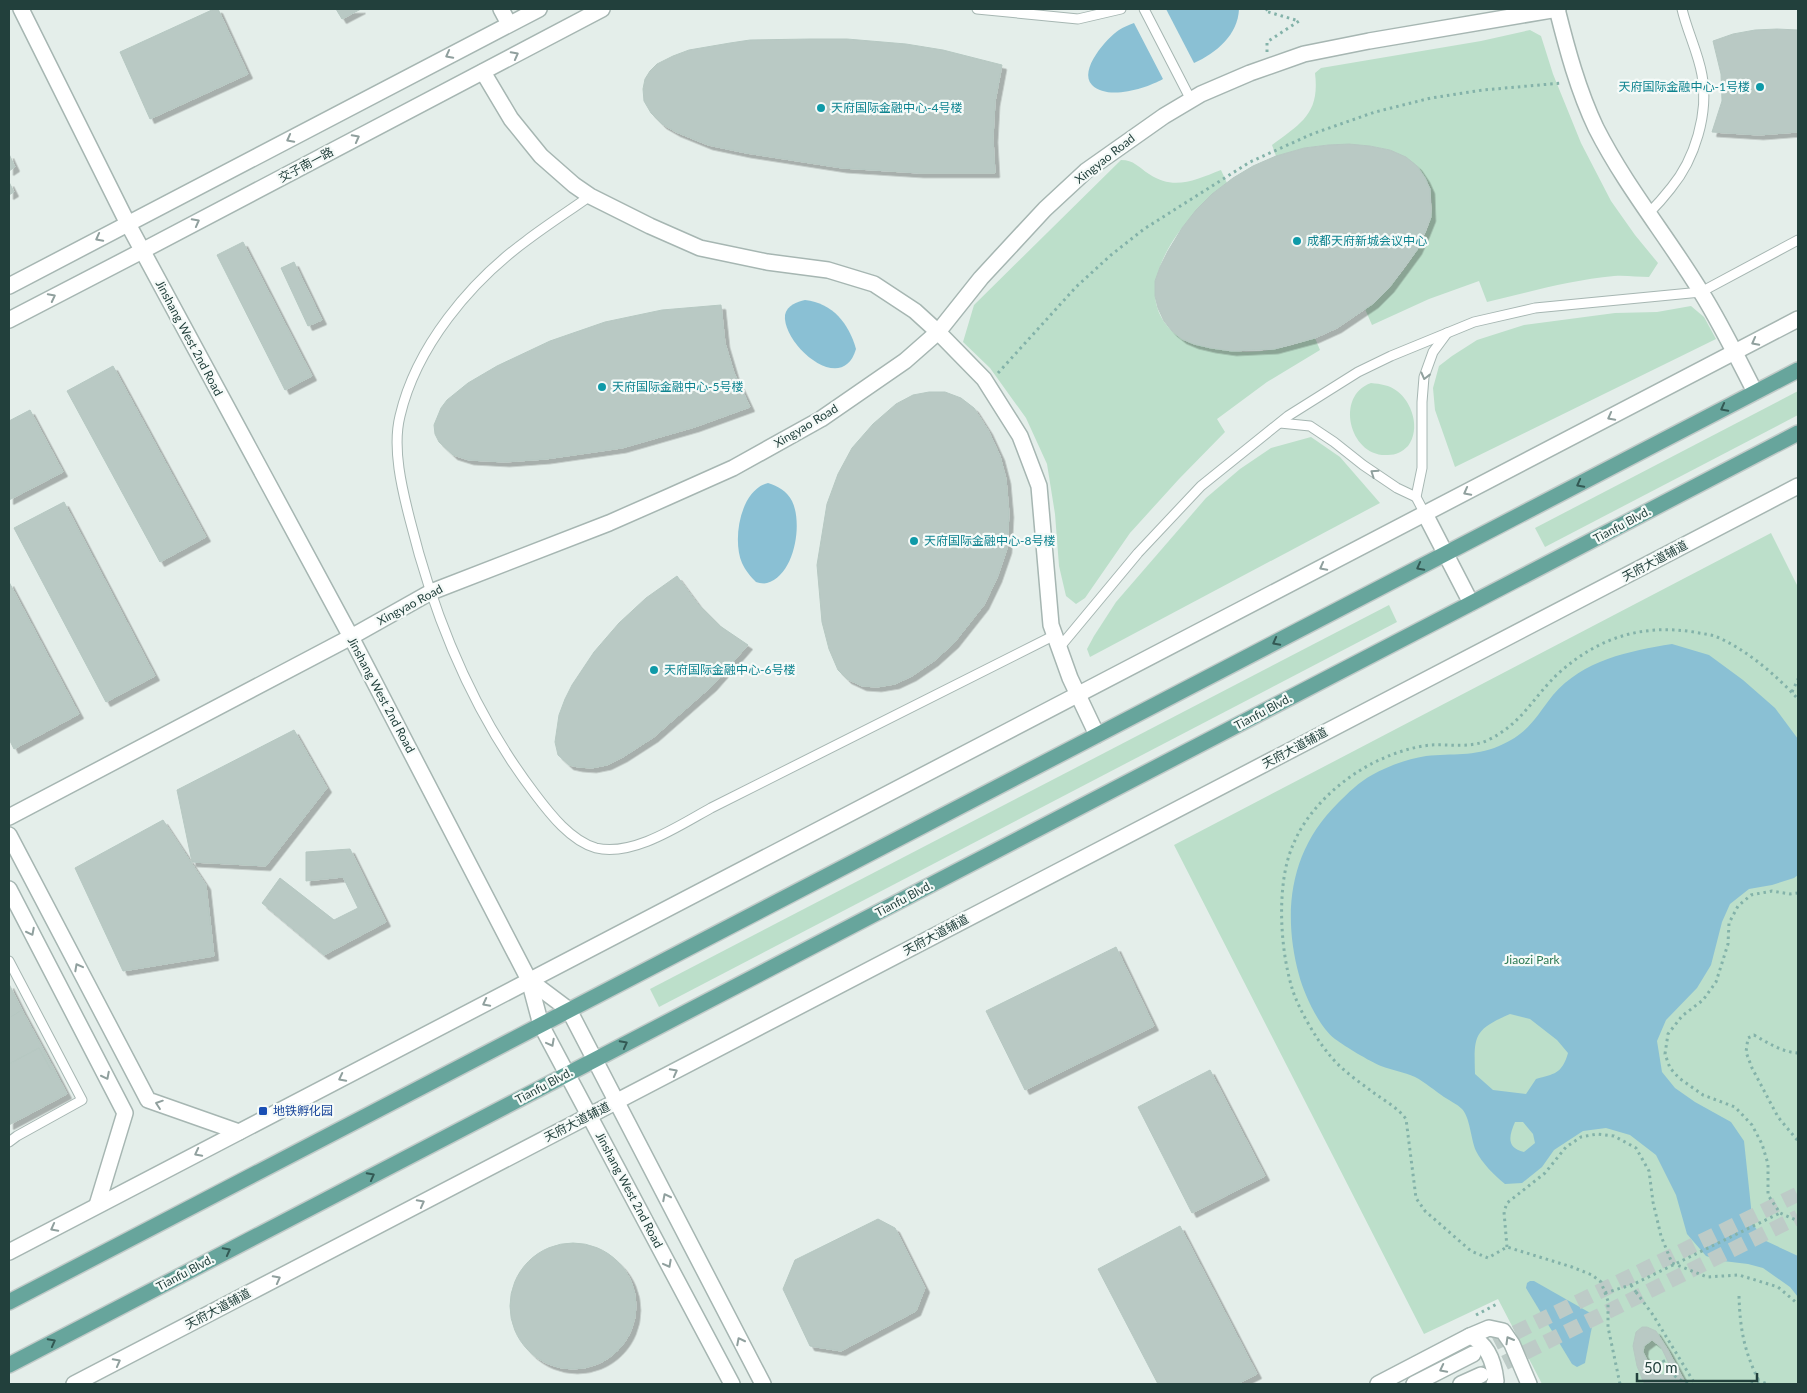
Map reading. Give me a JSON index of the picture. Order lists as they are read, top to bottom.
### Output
{
  "streets": {
    "main road": ["Tianfu Blvd."],
    "street": [
      "Xingyao Road",
      "交子南一路",
      "Jinshang West 2nd Road",
      "天府大道辅道"
    ]
  },
  "crossings": [
    ["Xingyao Road", "Jinshang West 2nd Road"],
    ["交子南一路", "Jinshang West 2nd Road"],
    ["Jinshang West 2nd Road", "Tianfu Blvd."],
    ["Jinshang West 2nd Road", "天府大道辅道"]
  ],
  "one_way": ["天府大道辅道"],
  "parks": ["Jiaozi Park"],
  "places": {
    "other": [
      "天府国际金融中心-1号楼",
      "天府国际金融中心-4号楼",
      "成都天府新城会议中心",
      "天府国际金融中心-5号楼",
      "天府国际金融中心-8号楼",
      "天府国际金融中心-6号楼"
    ],
    "transit": ["地铁孵化园"]
  },
  "scale_bar": "50 m"
}
